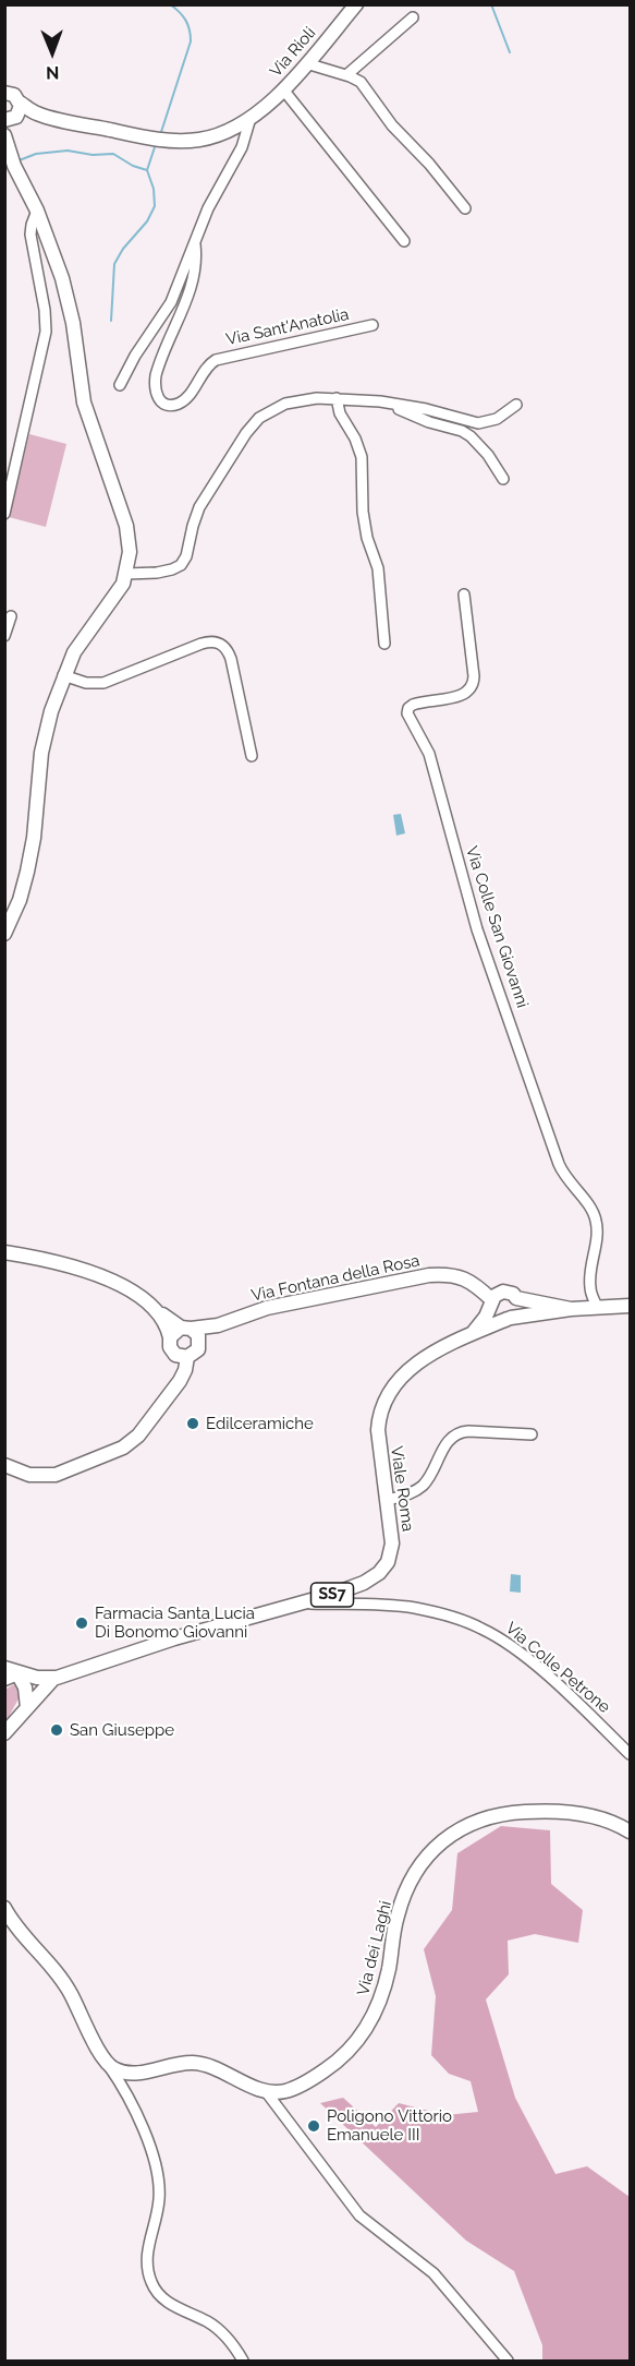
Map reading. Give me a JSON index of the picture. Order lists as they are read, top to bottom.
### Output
{
  "streets": {
    "main road": [
      "Via Rioli",
      "Via Fontana della Rosa",
      "Viale Roma",
      "SS7",
      "Via dei Laghi"
    ],
    "street": ["Via Sant'Anatolia", "Via Colle San Giovanni", "Via Colle Petrone"]
  },
  "crossings": [
    ["Via Rioli", "Via Sant'Anatolia"],
    ["Via Colle San Giovanni", "Viale Roma"],
    ["Via Fontana della Rosa", "Viale Roma"],
    ["Viale Roma", "Via Colle Petrone"]
  ],
  "places": [
    "Edilceramiche",
    "Farmacia Santa Lucia Di Bonomo Giovanni",
    "San Giuseppe",
    "Poligono Vittorio Emanuele III"
  ],
  "north": "bottom"
}
